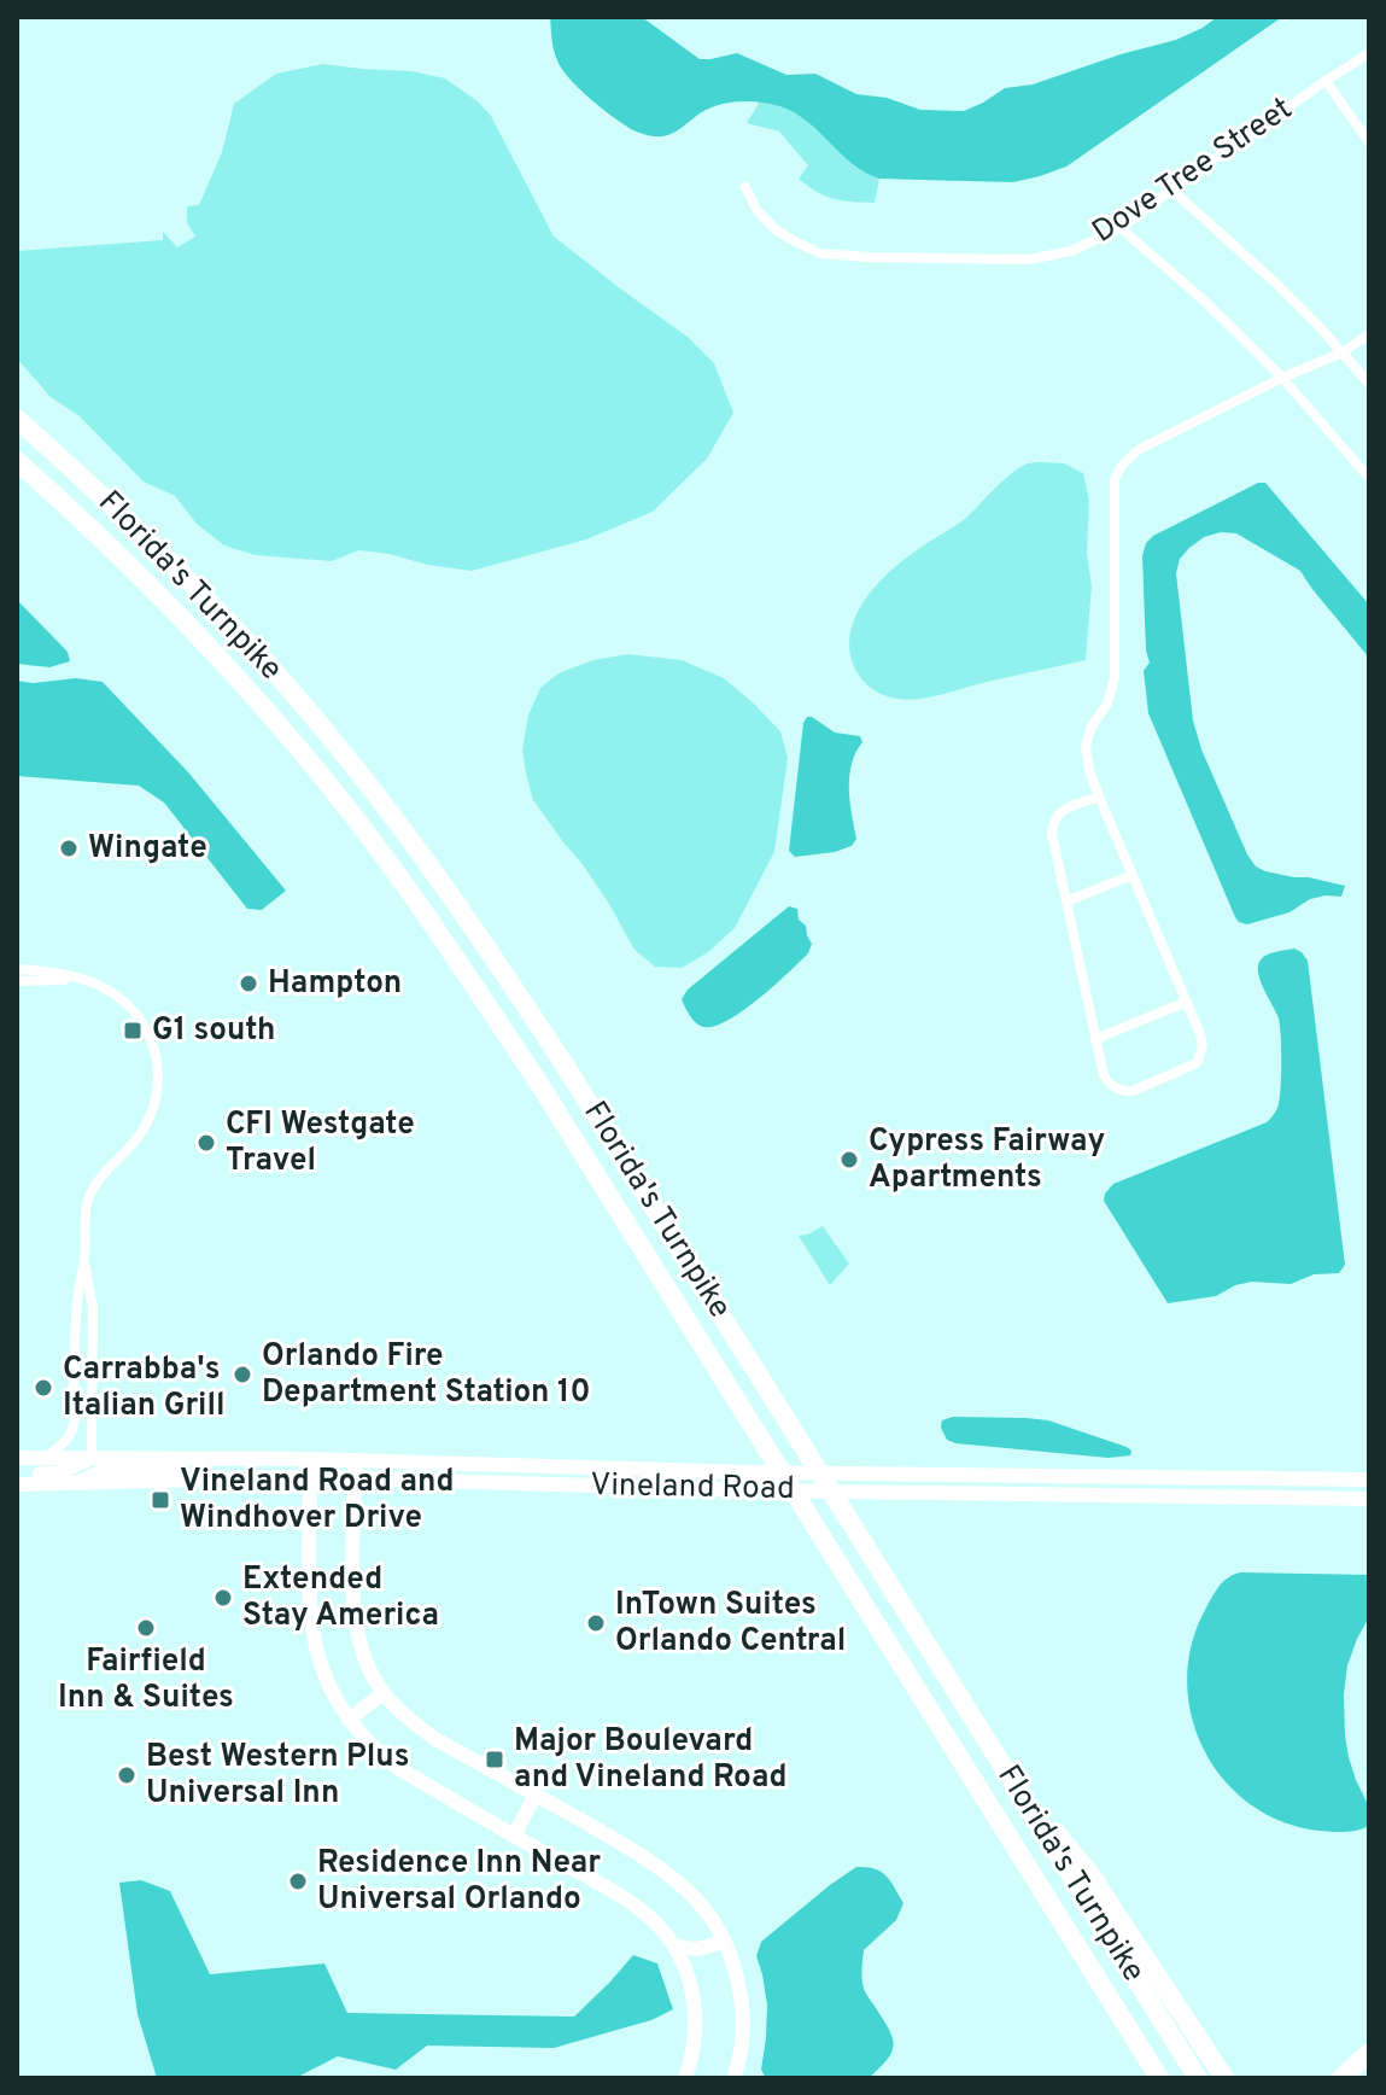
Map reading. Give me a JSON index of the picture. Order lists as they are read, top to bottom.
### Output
{
  "streets": {
    "highway": ["Florida's Turnpike"],
    "street": ["Dove Tree Street", "Vineland Road"]
  },
  "places": {
    "other": [
      "Wingate",
      "Hampton",
      "CFI Westgate Travel",
      "Cypress Fairway Apartments",
      "Orlando Fire Department Station 10",
      "Carrabba's Italian Grill",
      "Extended Stay America",
      "InTown Suites Orlando Central",
      "Fairfield Inn & Suites",
      "Best Western Plus Universal Inn",
      "Residence Inn Near Universal Orlando"
    ],
    "transit": ["G1 south", "Vineland Road and Windhover Drive", "Major Boulevard and Vineland Road"]
  }
}
